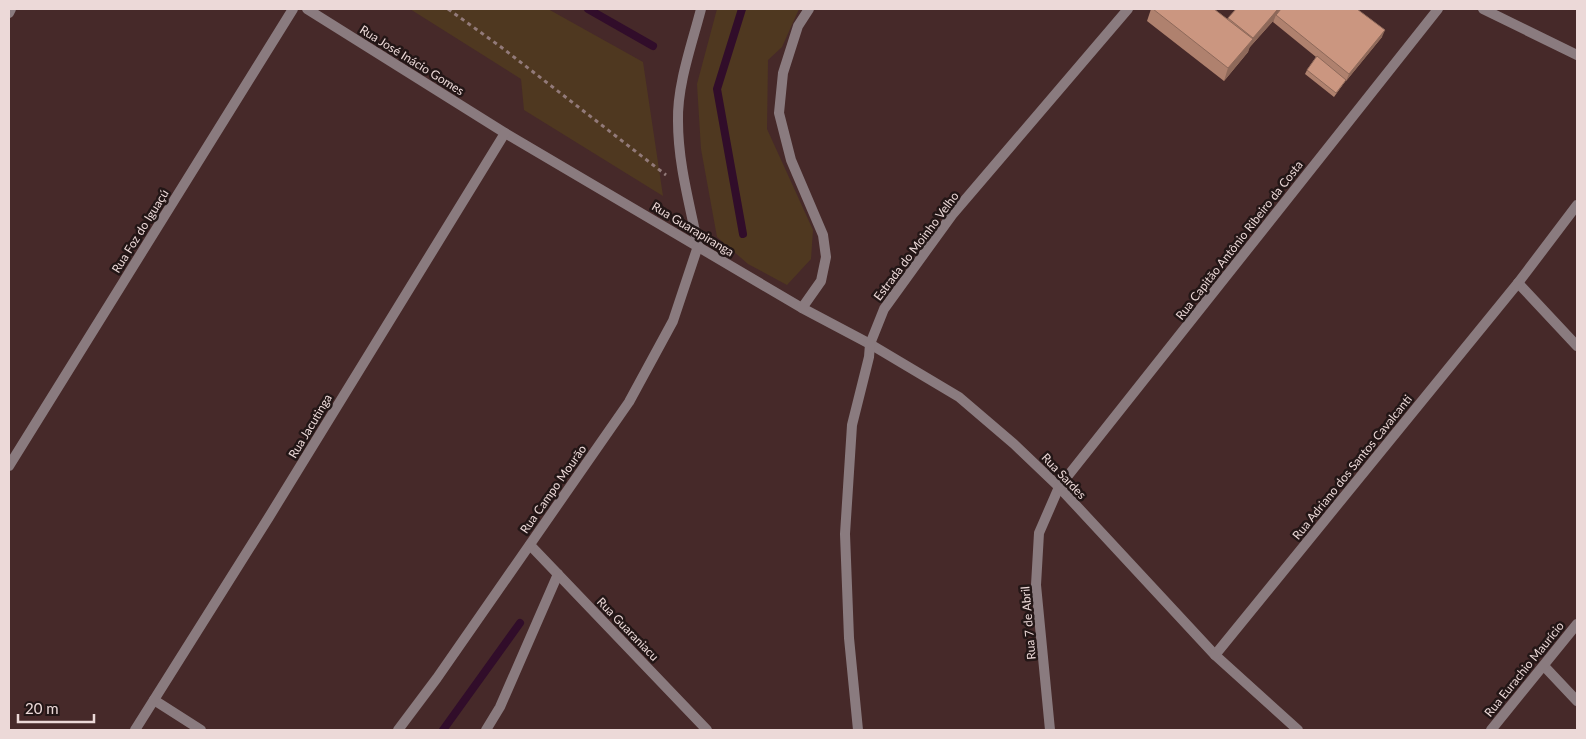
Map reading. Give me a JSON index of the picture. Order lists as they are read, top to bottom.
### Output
{
  "streets": {
    "street": [
      "Rua José Inácio Gomes",
      "Rua Guarapiranga",
      "Rua Foz do Iguaçú",
      "Rua Capitão Antônio Ribeiro da Costa",
      "Estrada do Moinho Velho",
      "Rua Jacutinga",
      "Rua Adriano dos Santos Cavalcanti",
      "Rua Sardes",
      "Rua Campo Mourão",
      "Rua 7 de Abril",
      "Rua Guaraniacu",
      "Rua Eurachio Maurício"
    ]
  },
  "crossings": [
    ["Rua José Inácio Gomes", "Rua Guarapiranga"],
    ["Rua José Inácio Gomes", "Rua Jacutinga"],
    ["Rua Guarapiranga", "Estrada do Moinho Velho"],
    ["Rua Guarapiranga", "Rua Jacutinga"],
    ["Rua Guarapiranga", "Rua Sardes"],
    ["Rua Guarapiranga", "Rua Campo Mourão"],
    ["Rua Capitão Antônio Ribeiro da Costa", "Rua Sardes"],
    ["Rua Capitão Antônio Ribeiro da Costa", "Rua 7 de Abril"],
    ["Estrada do Moinho Velho", "Rua Sardes"],
    ["Rua Adriano dos Santos Cavalcanti", "Rua Sardes"],
    ["Rua Sardes", "Rua 7 de Abril"],
    ["Rua Campo Mourão", "Rua Guaraniacu"]
  ],
  "scale_bar": "20 m"
}
